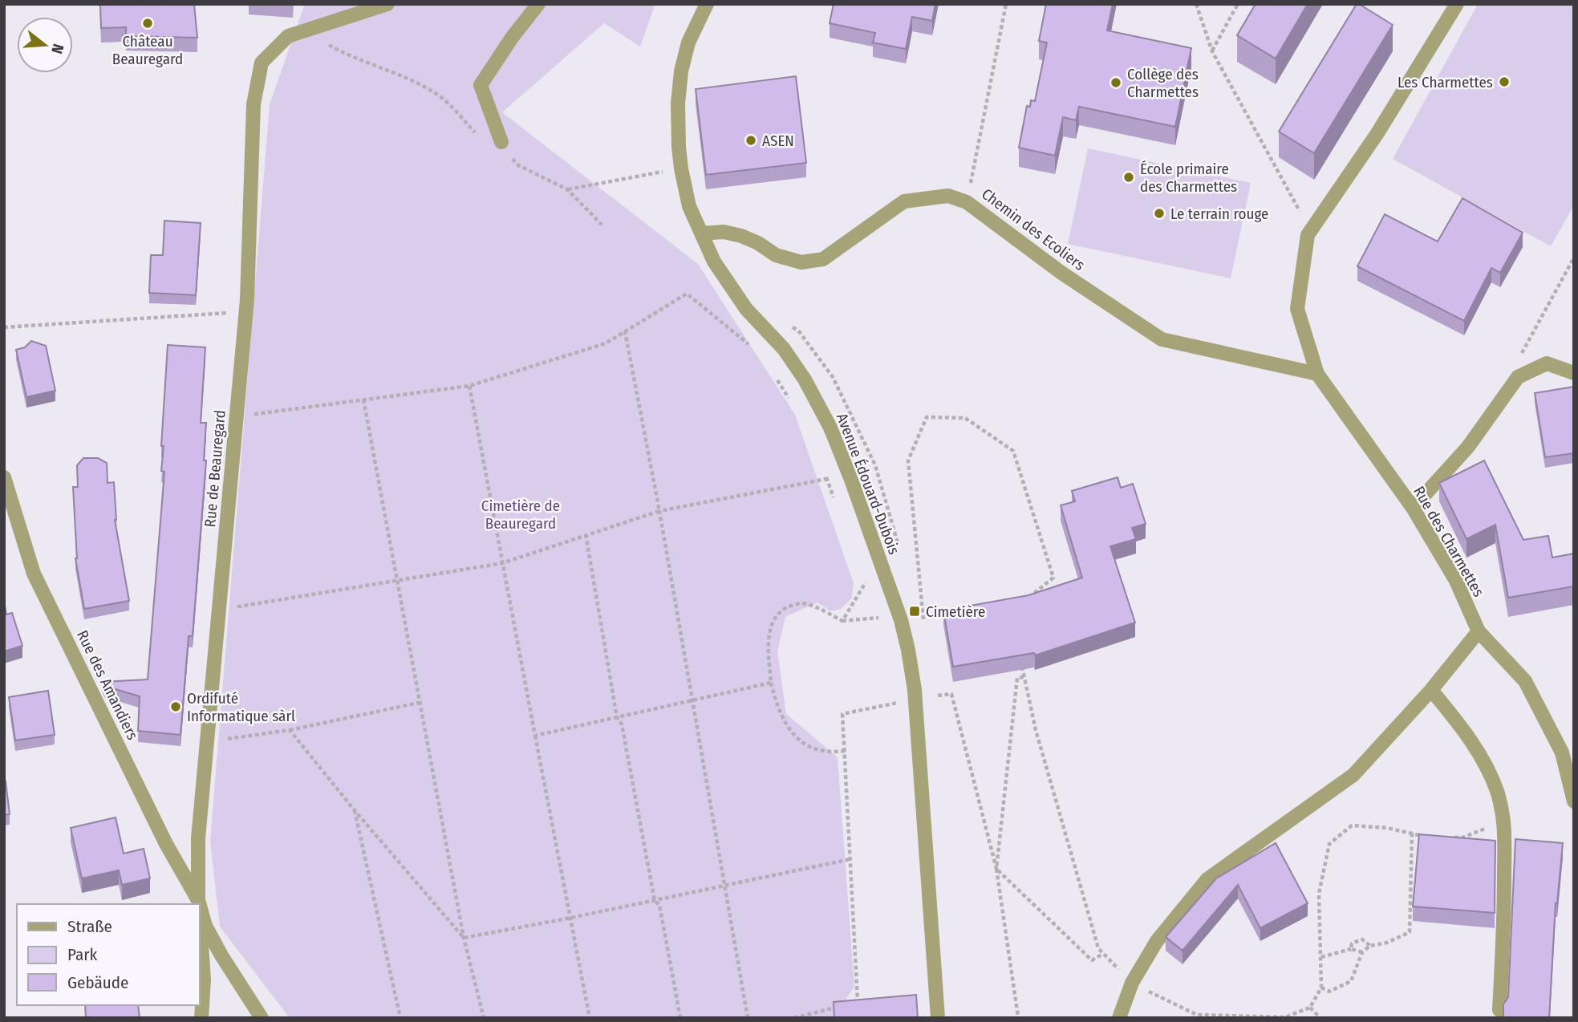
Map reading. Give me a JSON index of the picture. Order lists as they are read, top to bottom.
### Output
{
  "streets": {
    "street": [
      "Chemin des Ecoliers",
      "Rue de Beauregard",
      "Avenue Édouard-Dubois",
      "Rue des Charmettes",
      "Rue des Amandiers"
    ]
  },
  "crossings": [
    ["Chemin des Ecoliers", "Avenue Édouard-Dubois"],
    ["Chemin des Ecoliers", "Rue des Charmettes"],
    ["Rue de Beauregard", "Rue des Amandiers"]
  ],
  "parks": ["Cimetière de Beauregard"],
  "places": {
    "other": [
      "Château Beauregard",
      "Les Charmettes",
      "Collège des Charmettes",
      "ASEN",
      "École primaire des Charmettes",
      "Le terrain rouge",
      "Ordifuté Informatique sàrl"
    ],
    "transit": ["Cimetière"]
  },
  "legend": ["Straße", "Park", "Gebäude"],
  "north": "right"
}
